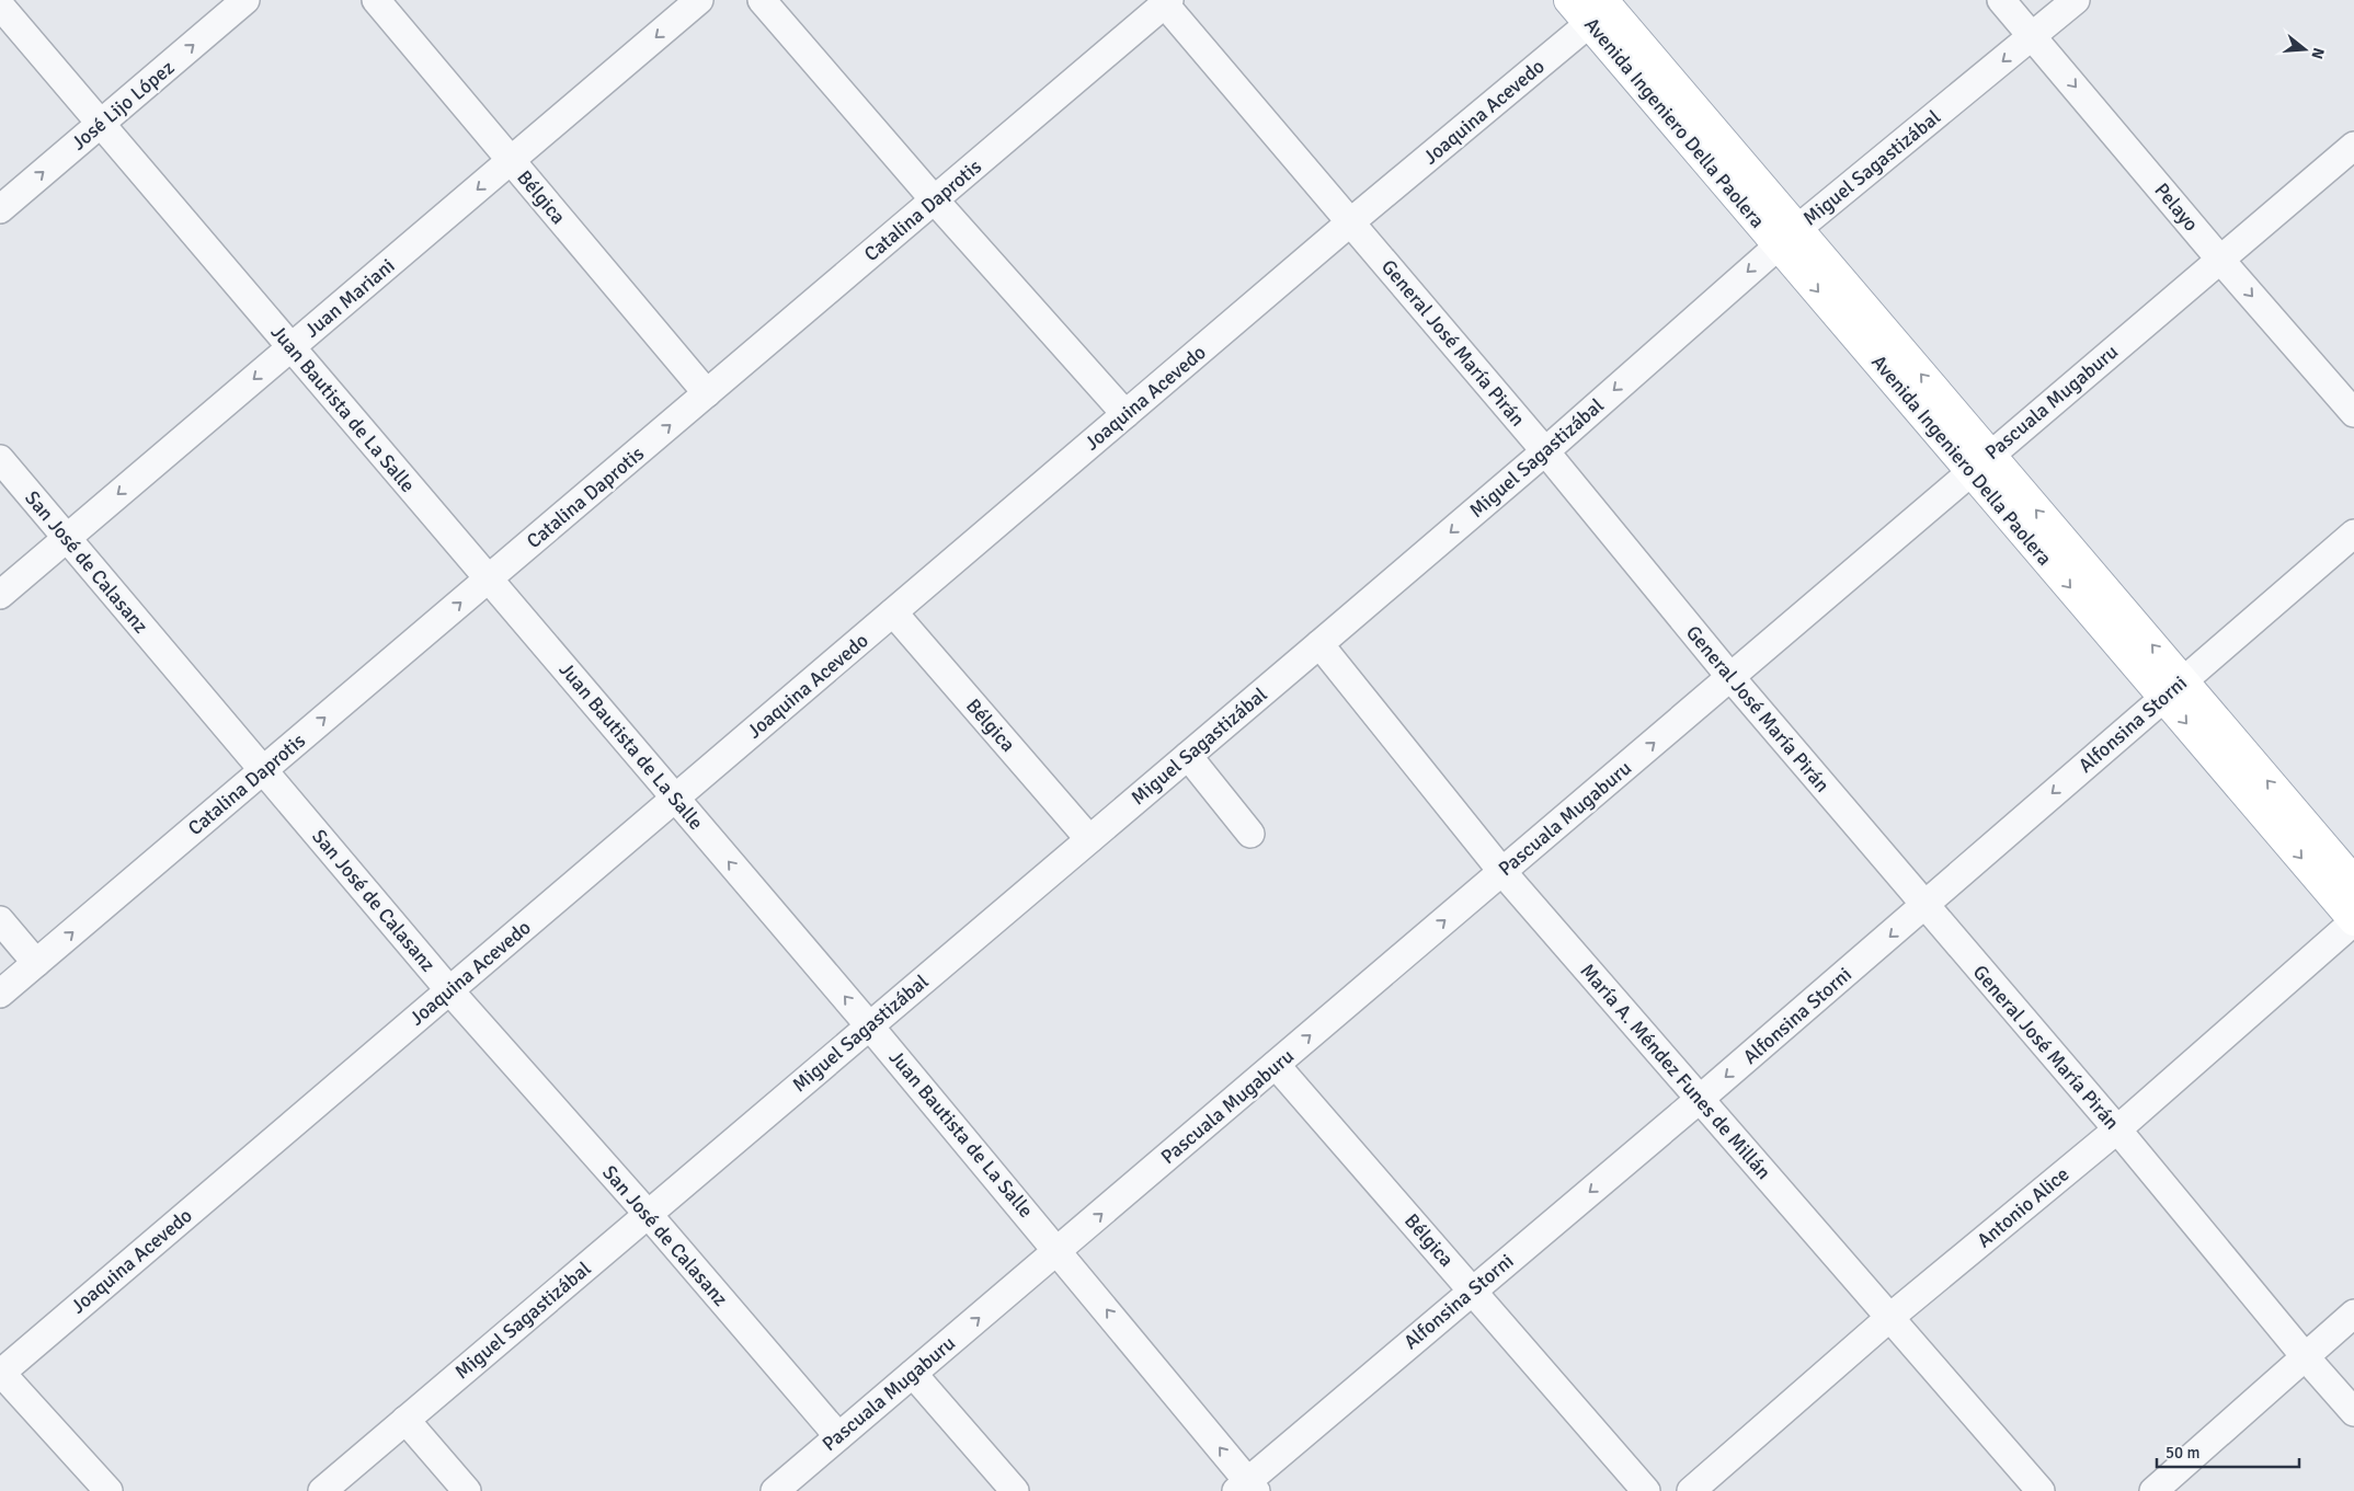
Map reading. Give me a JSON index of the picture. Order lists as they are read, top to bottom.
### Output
{
  "streets": {
    "main road": ["Avenida Ingeniero Della Paolera"],
    "street": [
      "José Lijo López",
      "Joaquina Acevedo",
      "Miguel Sagastizábal",
      "Bélgica",
      "Pelayo",
      "Catalina Daprotis",
      "Juan Mariani",
      "General José María Pirán",
      "Pascuala Mugaburu",
      "Juan Bautista de La Salle",
      "San José de Calasanz",
      "Alfonsina Storni",
      "María A. Méndez Funes de Millán",
      "Antonio Alice"
    ]
  },
  "crossings": [
    ["José Lijo López", "Juan Bautista de La Salle"],
    ["Joaquina Acevedo", "Avenida Ingeniero Della Paolera"],
    ["Joaquina Acevedo", "Bélgica"],
    ["Joaquina Acevedo", "General José María Pirán"],
    ["Joaquina Acevedo", "Juan Bautista de La Salle"],
    ["Joaquina Acevedo", "San José de Calasanz"],
    ["Avenida Ingeniero Della Paolera", "Miguel Sagastizábal"],
    ["Avenida Ingeniero Della Paolera", "Pascuala Mugaburu"],
    ["Avenida Ingeniero Della Paolera", "Alfonsina Storni"],
    ["Avenida Ingeniero Della Paolera", "Antonio Alice"],
    ["Miguel Sagastizábal", "Bélgica"],
    ["Miguel Sagastizábal", "Pelayo"],
    ["Miguel Sagastizábal", "General José María Pirán"],
    ["Miguel Sagastizábal", "Juan Bautista de La Salle"],
    ["Miguel Sagastizábal", "San José de Calasanz"],
    ["Miguel Sagastizábal", "María A. Méndez Funes de Millán"],
    ["Bélgica", "Catalina Daprotis"],
    ["Bélgica", "Juan Mariani"],
    ["Bélgica", "Pascuala Mugaburu"],
    ["Bélgica", "Alfonsina Storni"],
    ["Pelayo", "Pascuala Mugaburu"],
    ["Catalina Daprotis", "General José María Pirán"],
    ["Catalina Daprotis", "Juan Bautista de La Salle"],
    ["Catalina Daprotis", "San José de Calasanz"],
    ["Juan Mariani", "Juan Bautista de La Salle"],
    ["Juan Mariani", "San José de Calasanz"],
    ["General José María Pirán", "Pascuala Mugaburu"],
    ["General José María Pirán", "Alfonsina Storni"],
    ["General José María Pirán", "Antonio Alice"],
    ["Pascuala Mugaburu", "Juan Bautista de La Salle"],
    ["Pascuala Mugaburu", "San José de Calasanz"],
    ["Pascuala Mugaburu", "María A. Méndez Funes de Millán"],
    ["Juan Bautista de La Salle", "Alfonsina Storni"],
    ["Alfonsina Storni", "María A. Méndez Funes de Millán"],
    ["María A. Méndez Funes de Millán", "Antonio Alice"]
  ],
  "one_way": [
    "José Lijo López",
    "Miguel Sagastizábal",
    "Pelayo",
    "Catalina Daprotis",
    "Juan Mariani",
    "Pascuala Mugaburu",
    "Alfonsina Storni"
  ],
  "scale_bar": "50 m",
  "north": "right"
}
